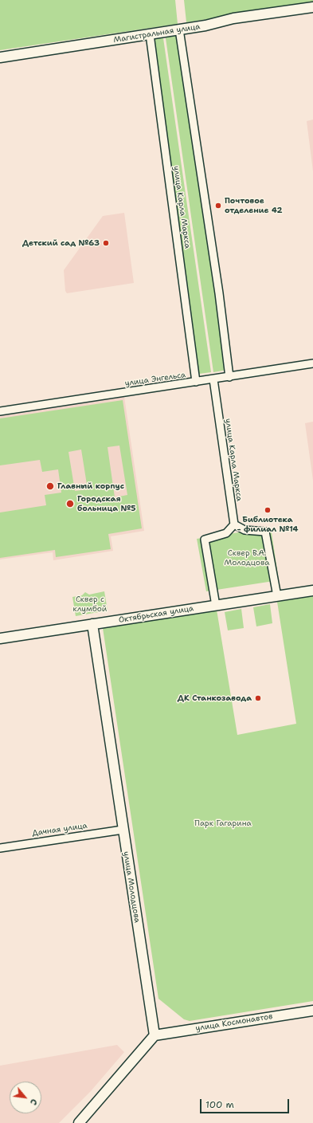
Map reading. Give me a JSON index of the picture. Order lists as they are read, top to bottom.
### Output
{
  "streets": {
    "street": [
      "Магистральная улица",
      "улица Карла Маркса",
      "улица Энгельса",
      "Октябрьская улица",
      "Дачная улица",
      "улица Молодцова",
      "улица Космонавтов"
    ]
  },
  "crossings": [
    ["Магистральная улица", "улица Карла Маркса"],
    ["улица Карла Маркса", "улица Энгельса"],
    ["Октябрьская улица", "улица Молодцова"],
    ["Дачная улица", "улица Молодцова"],
    ["улица Молодцова", "улица Космонавтов"]
  ],
  "parks": ["Сквер В.А. Молодцова", "Сквер с клумбой", "Парк Гагарина"],
  "places": [
    "Почтовое отделение 42",
    "Детский сад №63",
    "Главный корпус",
    "Городская больница №5",
    "Библиотека - филиал №14",
    "ДК Станкозавода"
  ],
  "scale_bar": "100 m",
  "north": "bottom right"
}
